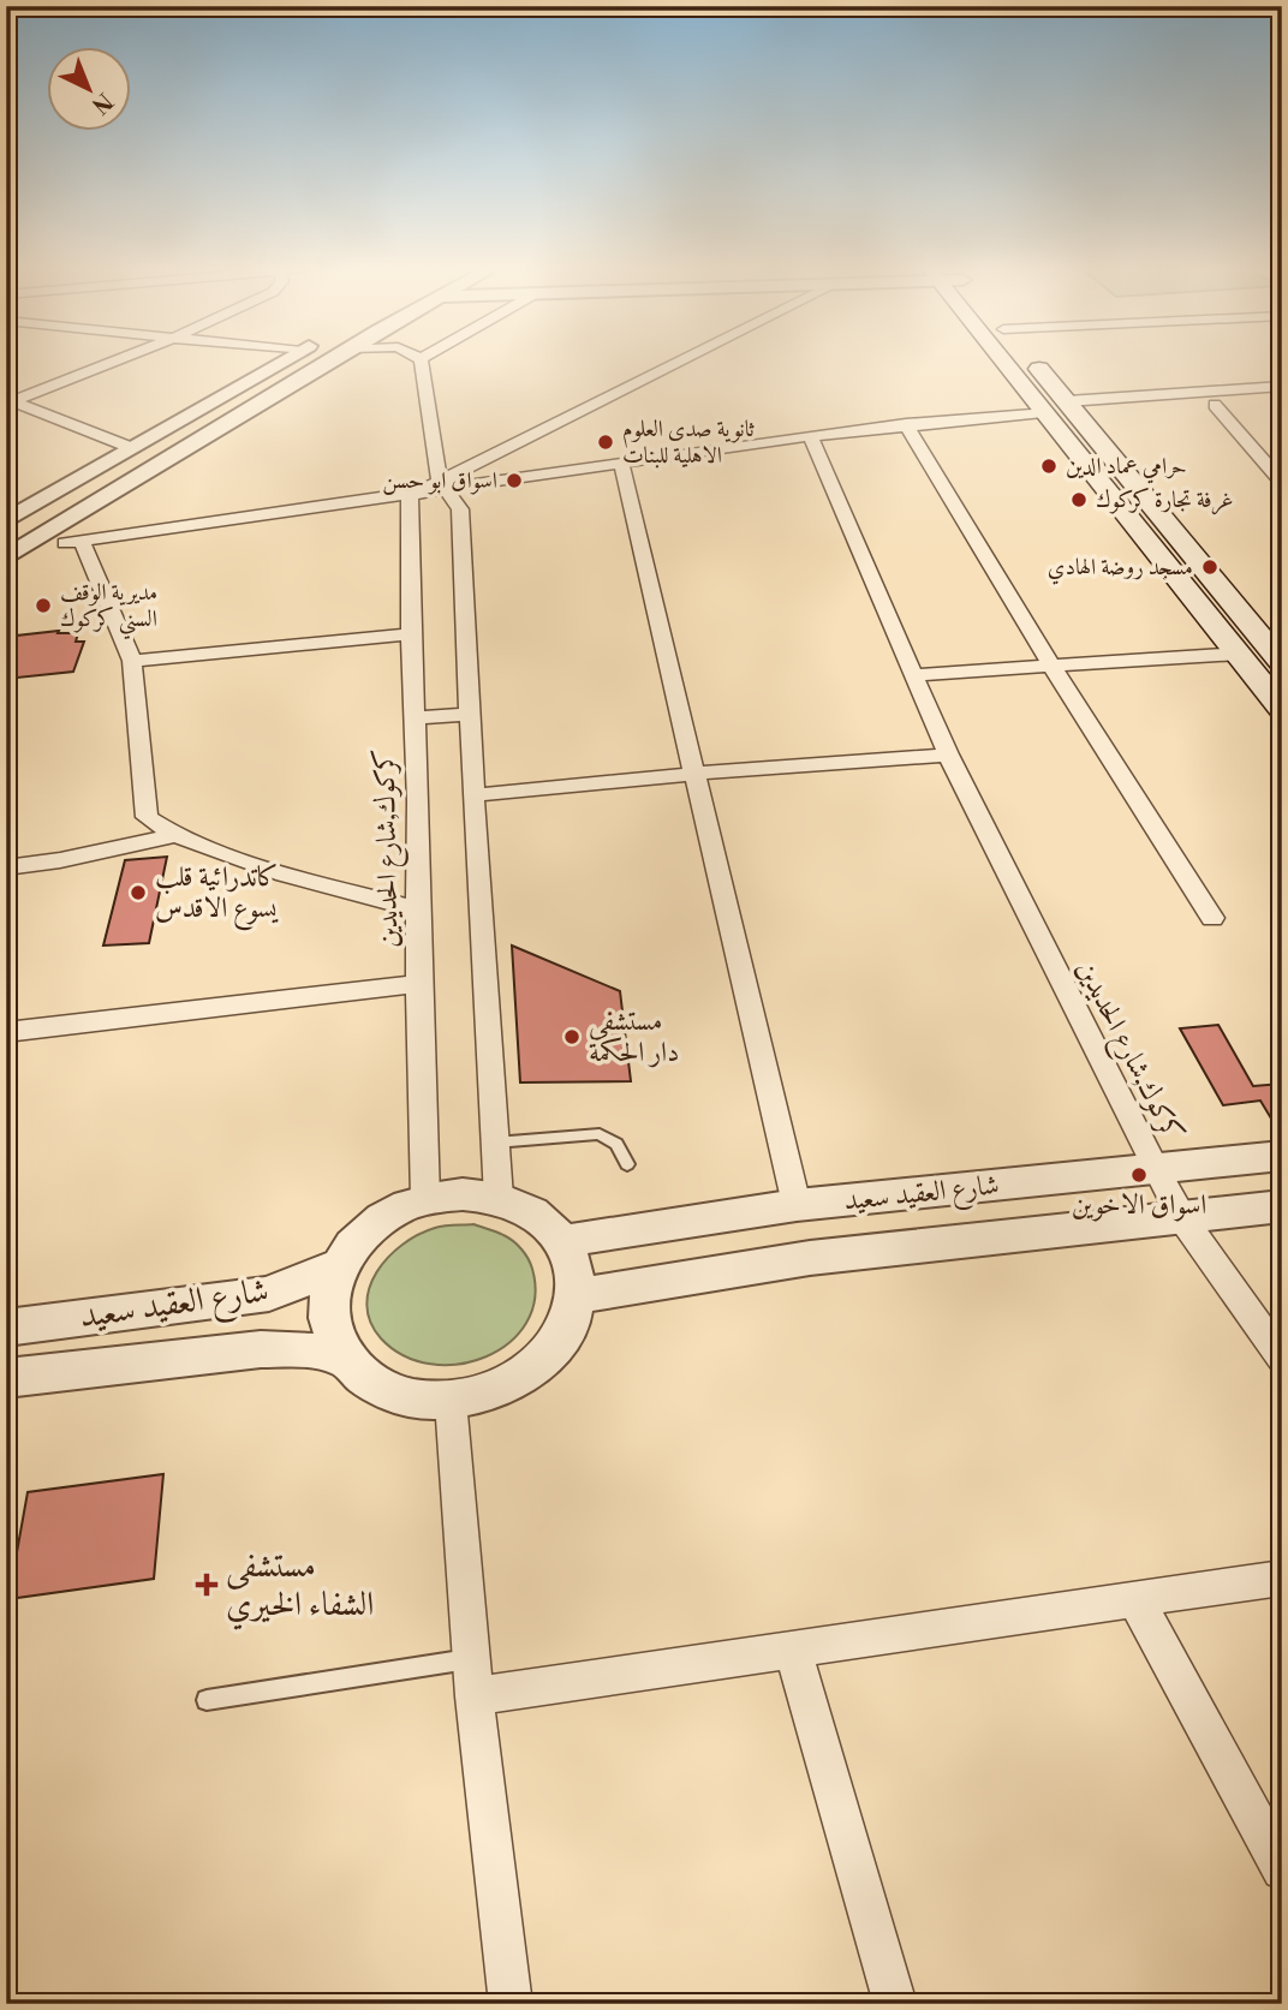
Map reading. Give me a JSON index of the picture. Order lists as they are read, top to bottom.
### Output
{
  "streets": {
    "street": ["كركوك,شارع الحديدين", "شارع العقيد سعيد"]
  },
  "crossings": [
    ["كركوك,شارع الحديدين", "شارع العقيد سعيد"]
  ],
  "places": {
    "other": [
      "ثانوية صدى العلوم الاهلية للبنات",
      "حرامي عماد الدين",
      "اسواق ابو حسن",
      "غرفة تجارة كركوك",
      "مسجد روضة الهادي",
      "مديرية الوقف السني كركوك",
      "كاتدرائية قلب يسوع الاقدس",
      "مستشفى دار الحكمة",
      "اسواق الاخوين"
    ],
    "health": ["مستشفى الشفاء الخيري"]
  },
  "north": "bottom right"
}
